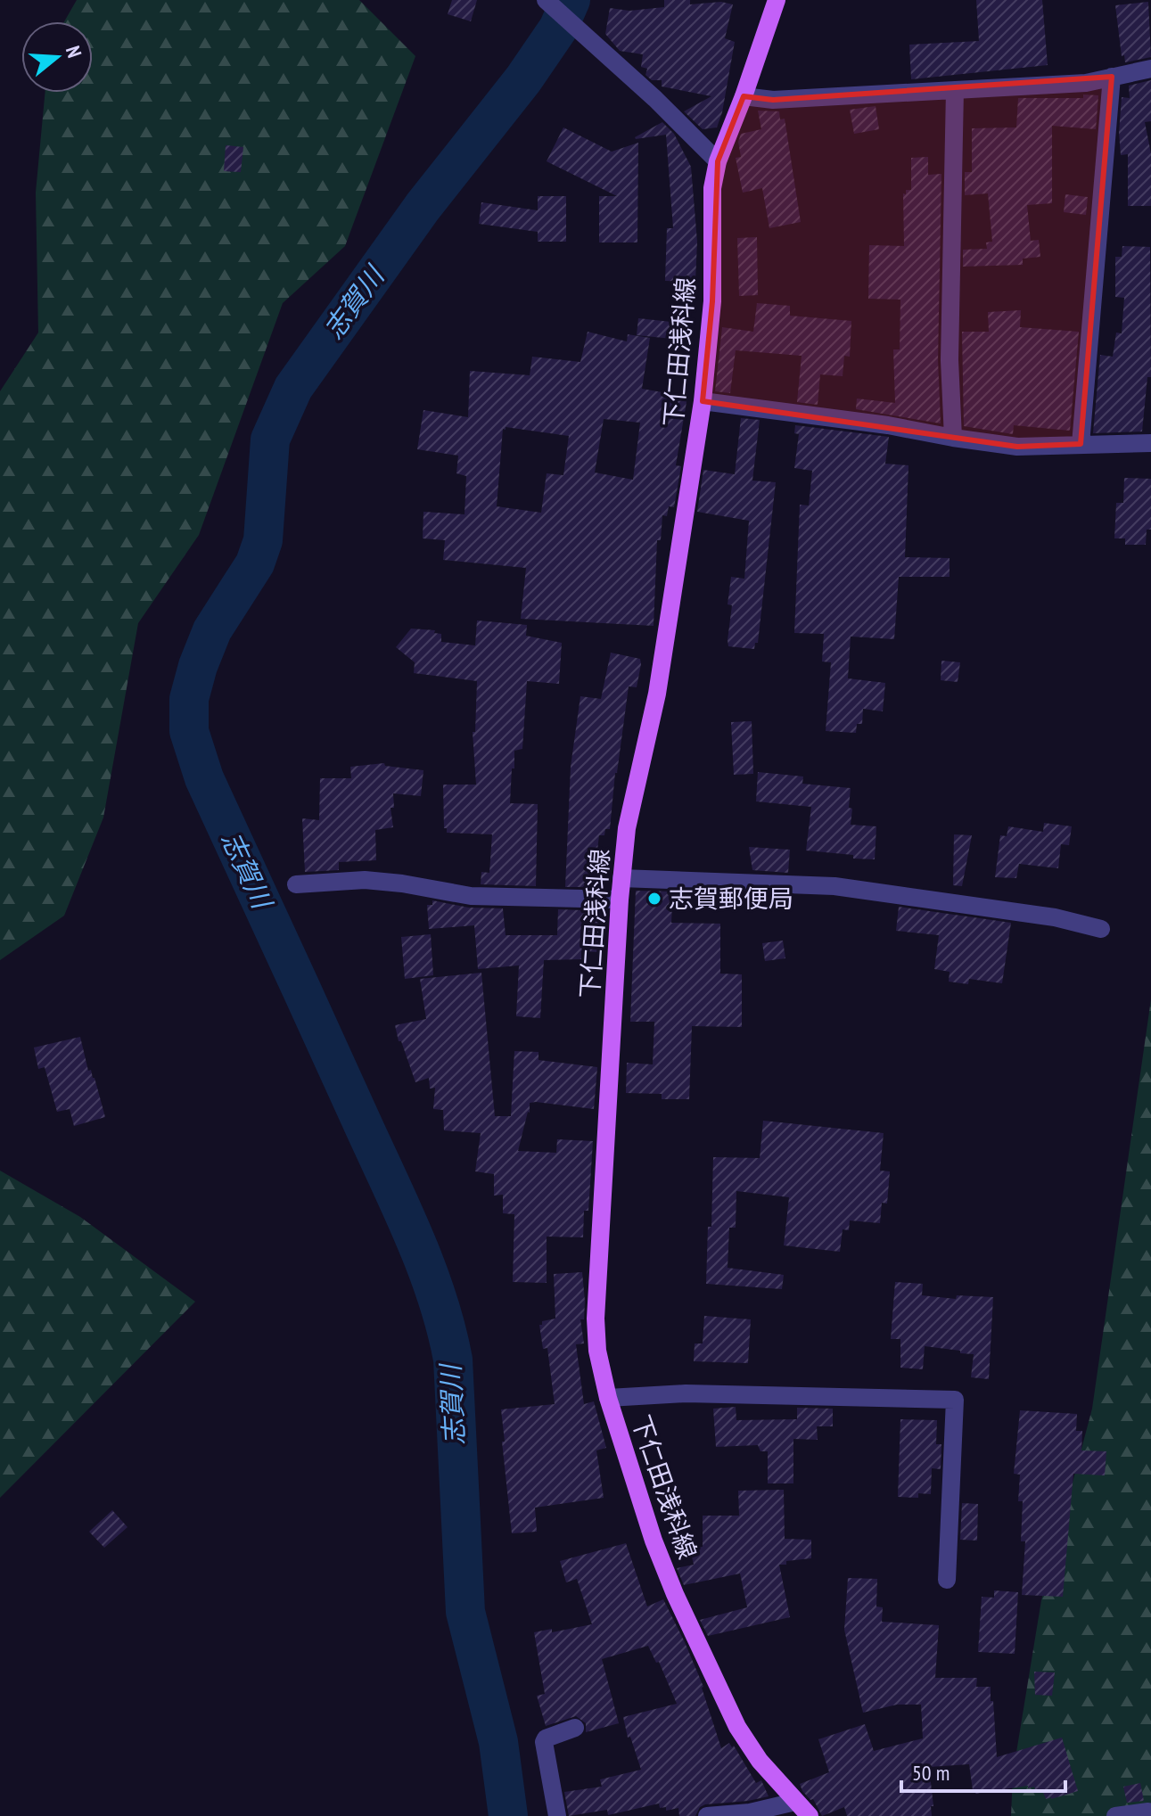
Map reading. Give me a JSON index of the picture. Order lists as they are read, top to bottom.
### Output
{
  "streets": {
    "main road": ["下仁田浅科線"]
  },
  "water": ["志賀川"],
  "places": ["志賀郵便局"],
  "scale_bar": "50 m",
  "north": "right"
}
